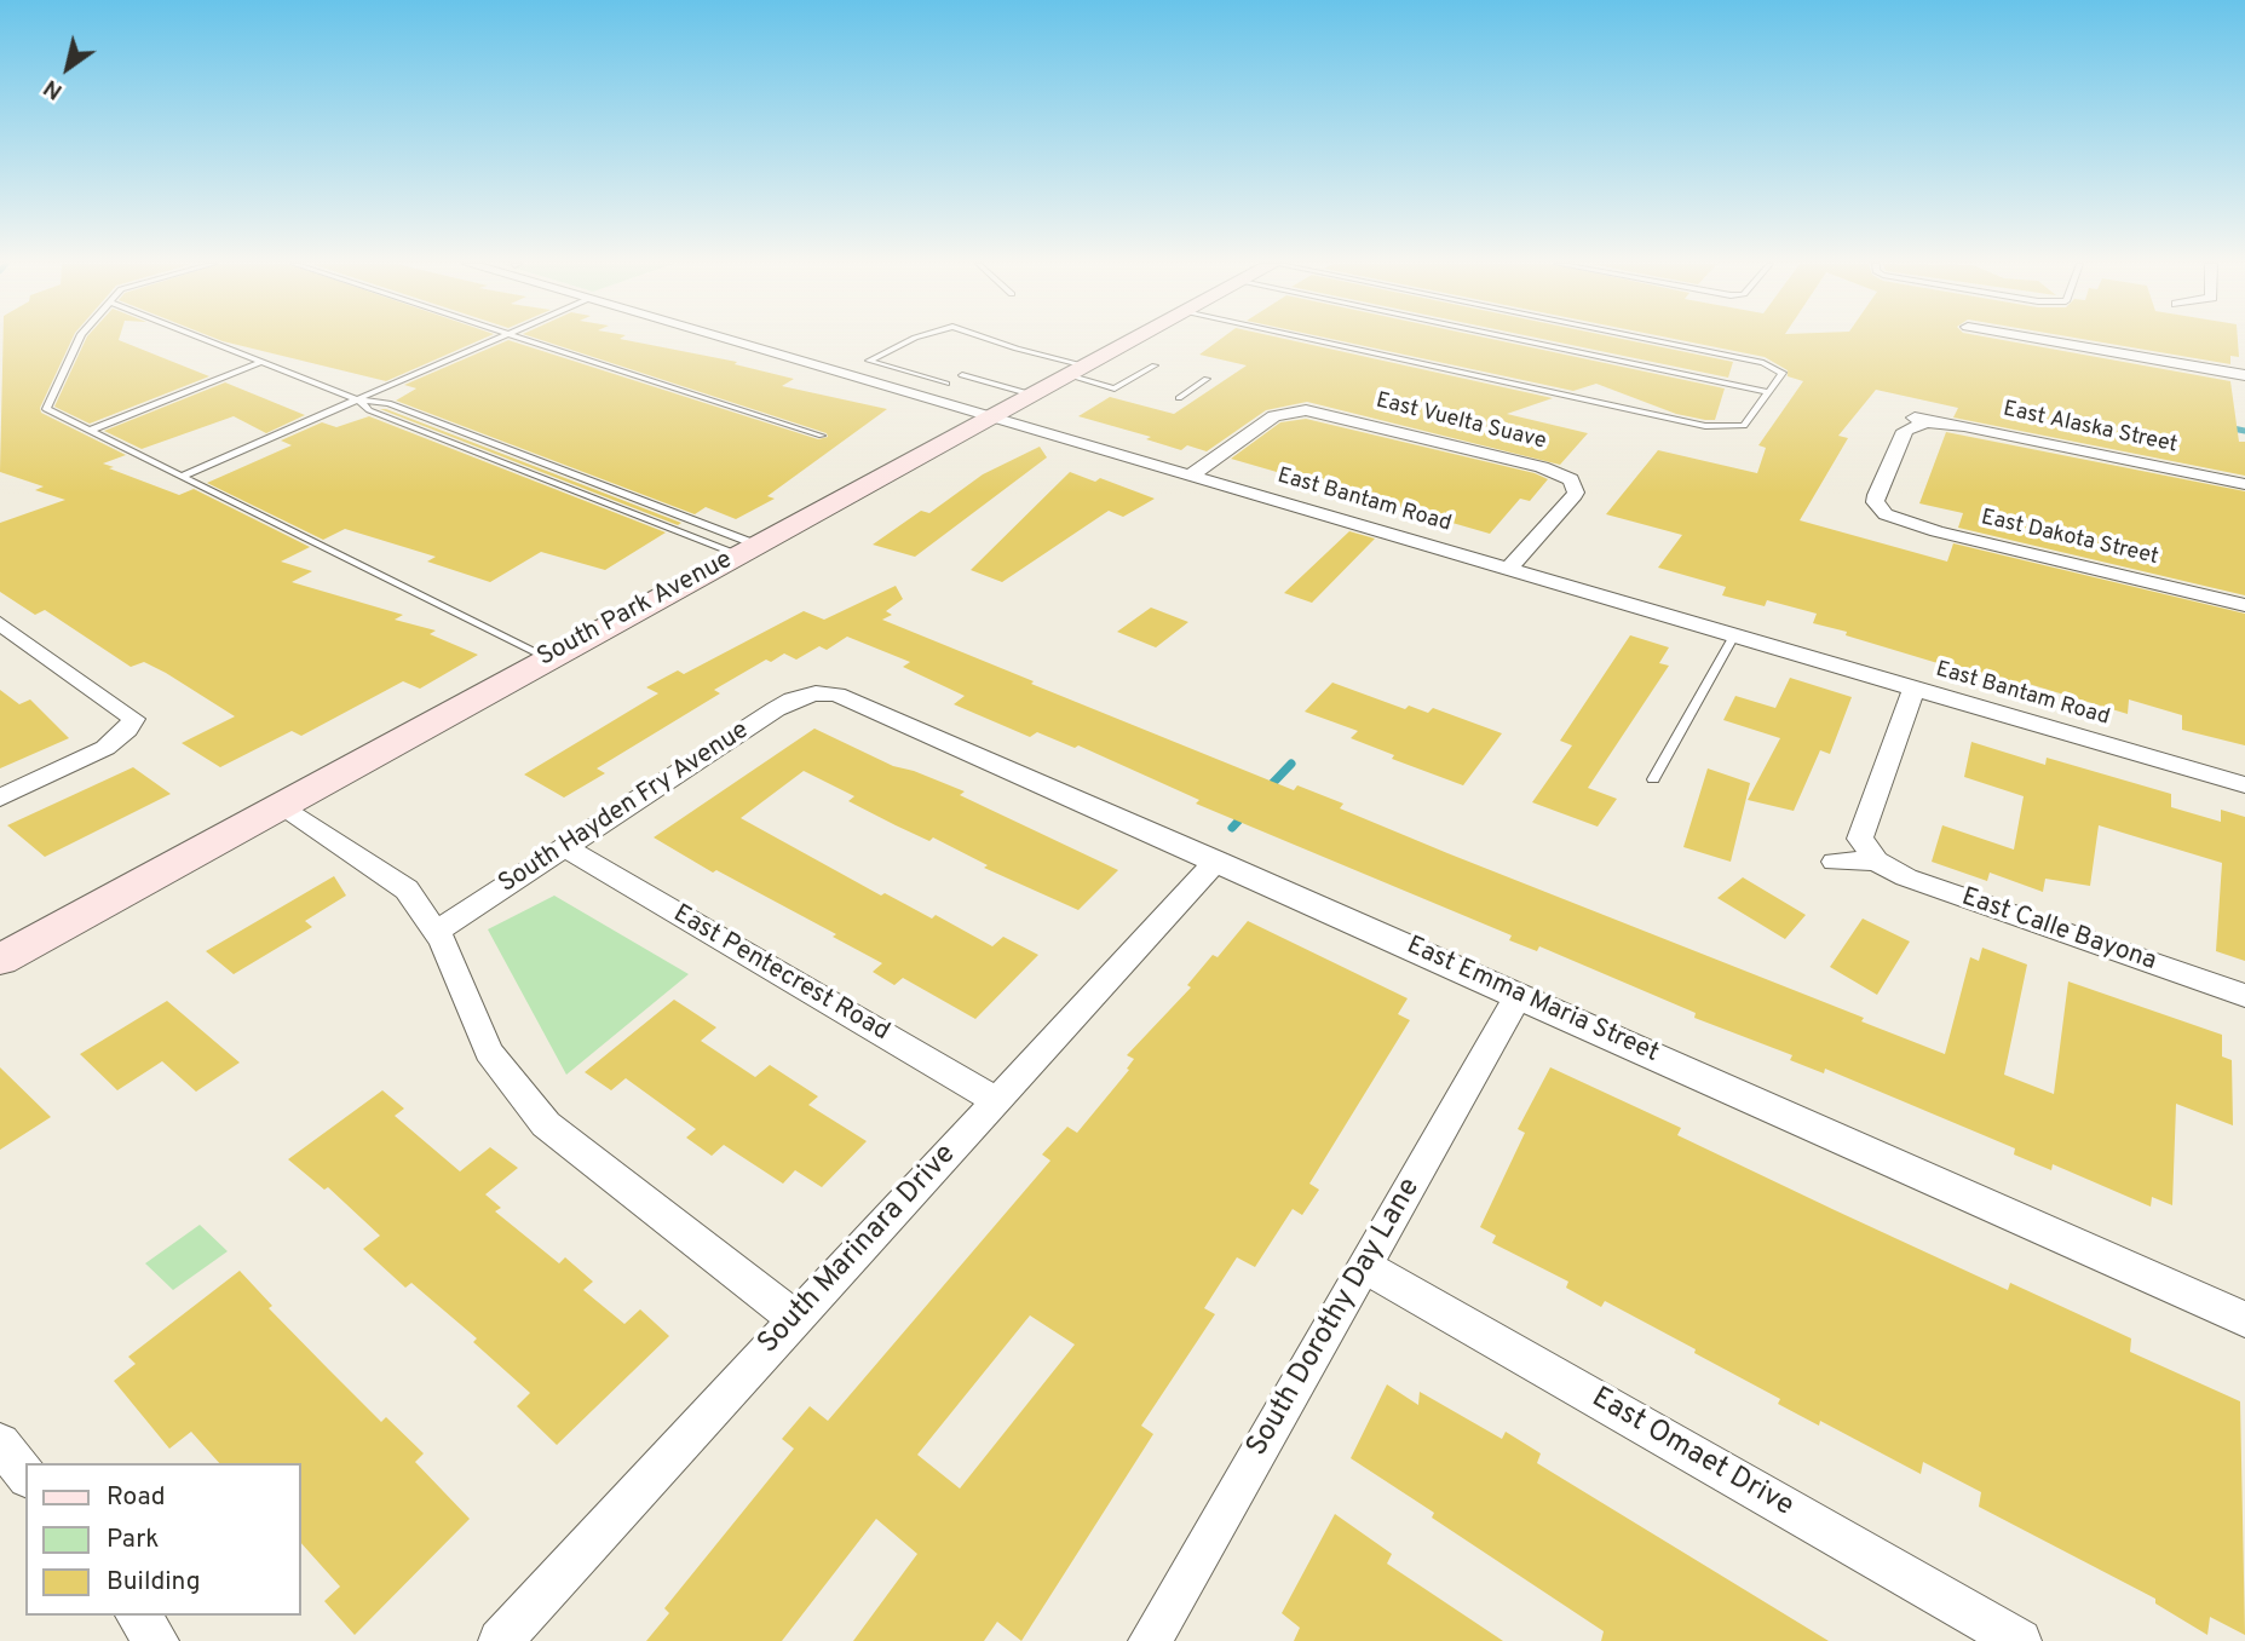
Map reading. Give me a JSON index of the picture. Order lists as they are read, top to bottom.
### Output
{
  "streets": {
    "main road": ["South Park Avenue"],
    "street": [
      "East Vuelta Suave",
      "East Alaska Street",
      "East Bantam Road",
      "East Dakota Street",
      "South Hayden Fry Avenue",
      "East Calle Bayona",
      "East Pentecrest Road",
      "East Emma Maria Street",
      "South Marinara Drive",
      "South Dorothy Day Lane",
      "East Omaet Drive"
    ]
  },
  "crossings": [
    ["East Vuelta Suave", "East Bantam Road"],
    ["East Alaska Street", "East Dakota Street"],
    ["East Bantam Road", "South Park Avenue"],
    ["South Hayden Fry Avenue", "East Pentecrest Road"],
    ["South Hayden Fry Avenue", "East Emma Maria Street"],
    ["East Pentecrest Road", "South Marinara Drive"],
    ["East Emma Maria Street", "South Marinara Drive"],
    ["East Emma Maria Street", "South Dorothy Day Lane"],
    ["South Dorothy Day Lane", "East Omaet Drive"]
  ],
  "legend": ["Road", "Park", "Building"],
  "north": "bottom left"
}
